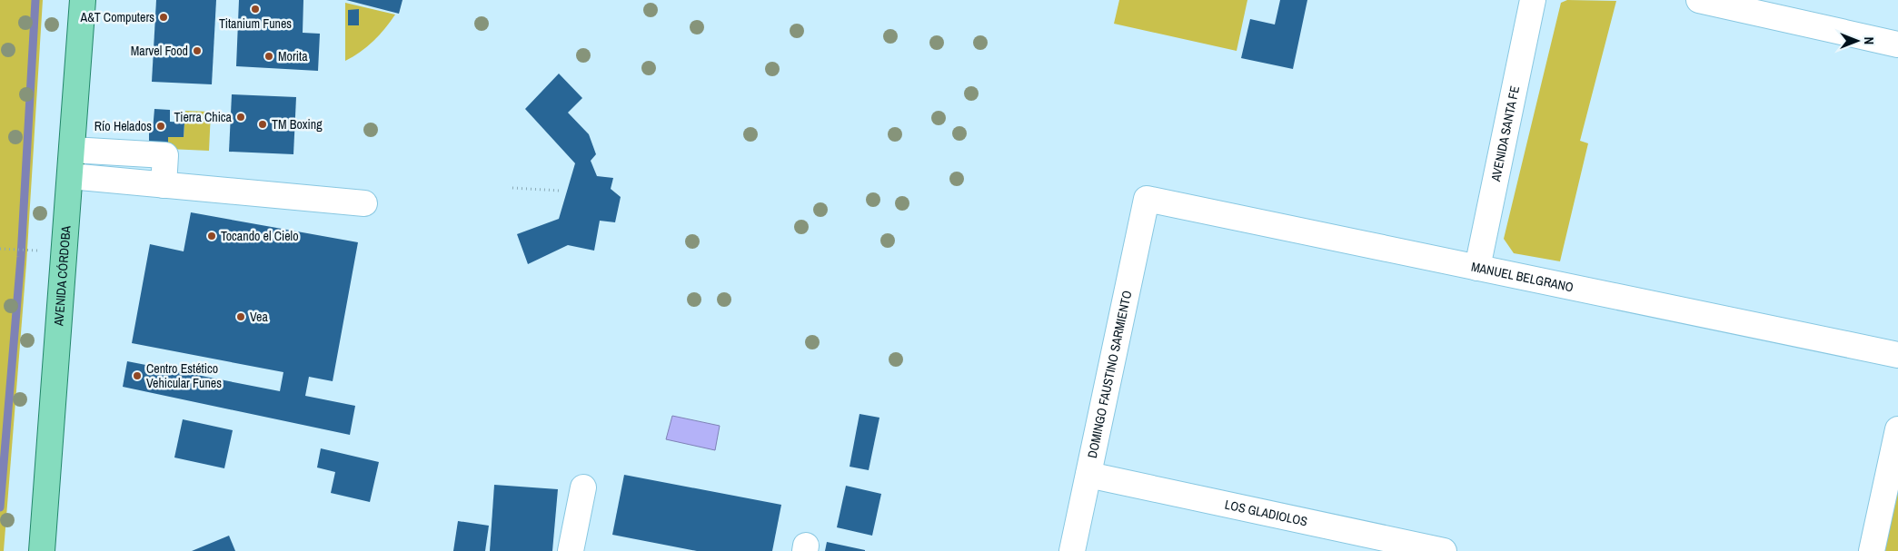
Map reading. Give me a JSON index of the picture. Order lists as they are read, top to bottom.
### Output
{
  "streets": {
    "main road": ["AVENIDA CÓRDOBA"],
    "street": [
      "AVENIDA SANTA FE",
      "MANUEL BELGRANO",
      "DOMINGO FAUSTINO SARMIENTO",
      "LOS GLADIOLOS"
    ]
  },
  "crossings": [
    ["AVENIDA SANTA FE", "MANUEL BELGRANO"],
    ["MANUEL BELGRANO", "DOMINGO FAUSTINO SARMIENTO"],
    ["DOMINGO FAUSTINO SARMIENTO", "LOS GLADIOLOS"]
  ],
  "places": [
    "Titanium Funes",
    "A&T Computers",
    "Marvel Food",
    "Morita",
    "Tierra Chica",
    "TM Boxing",
    "Río Helados",
    "Tocando el Cielo",
    "Vea",
    "Centro Estético Vehicular Funes"
  ],
  "north": "right"
}
